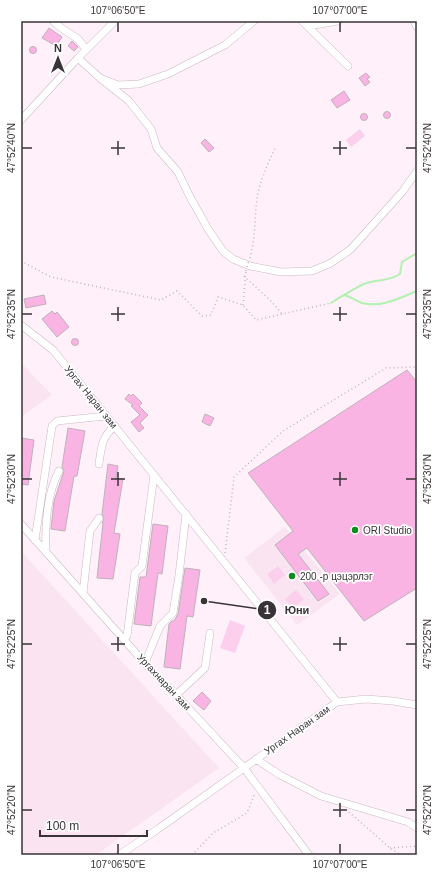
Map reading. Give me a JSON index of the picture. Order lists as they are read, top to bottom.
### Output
{
  "streets": {
    "street": ["Ургах Наран зам", "Ургахнаран зам"]
  },
  "crossings": [
    ["Ургах Наран зам", "Ургахнаран зам"]
  ],
  "places": ["ORI Studio", "200 -р цэцэрлэг", "Юни"],
  "scale_bar": "100 m",
  "north": "top",
  "coordinates": [
    "107°06'50\"E",
    "107°07'00\"E",
    "47°52'40\"N",
    "47°52'35\"N",
    "47°52'30\"N",
    "47°52'25\"N",
    "47°52'20\"N"
  ]
}
